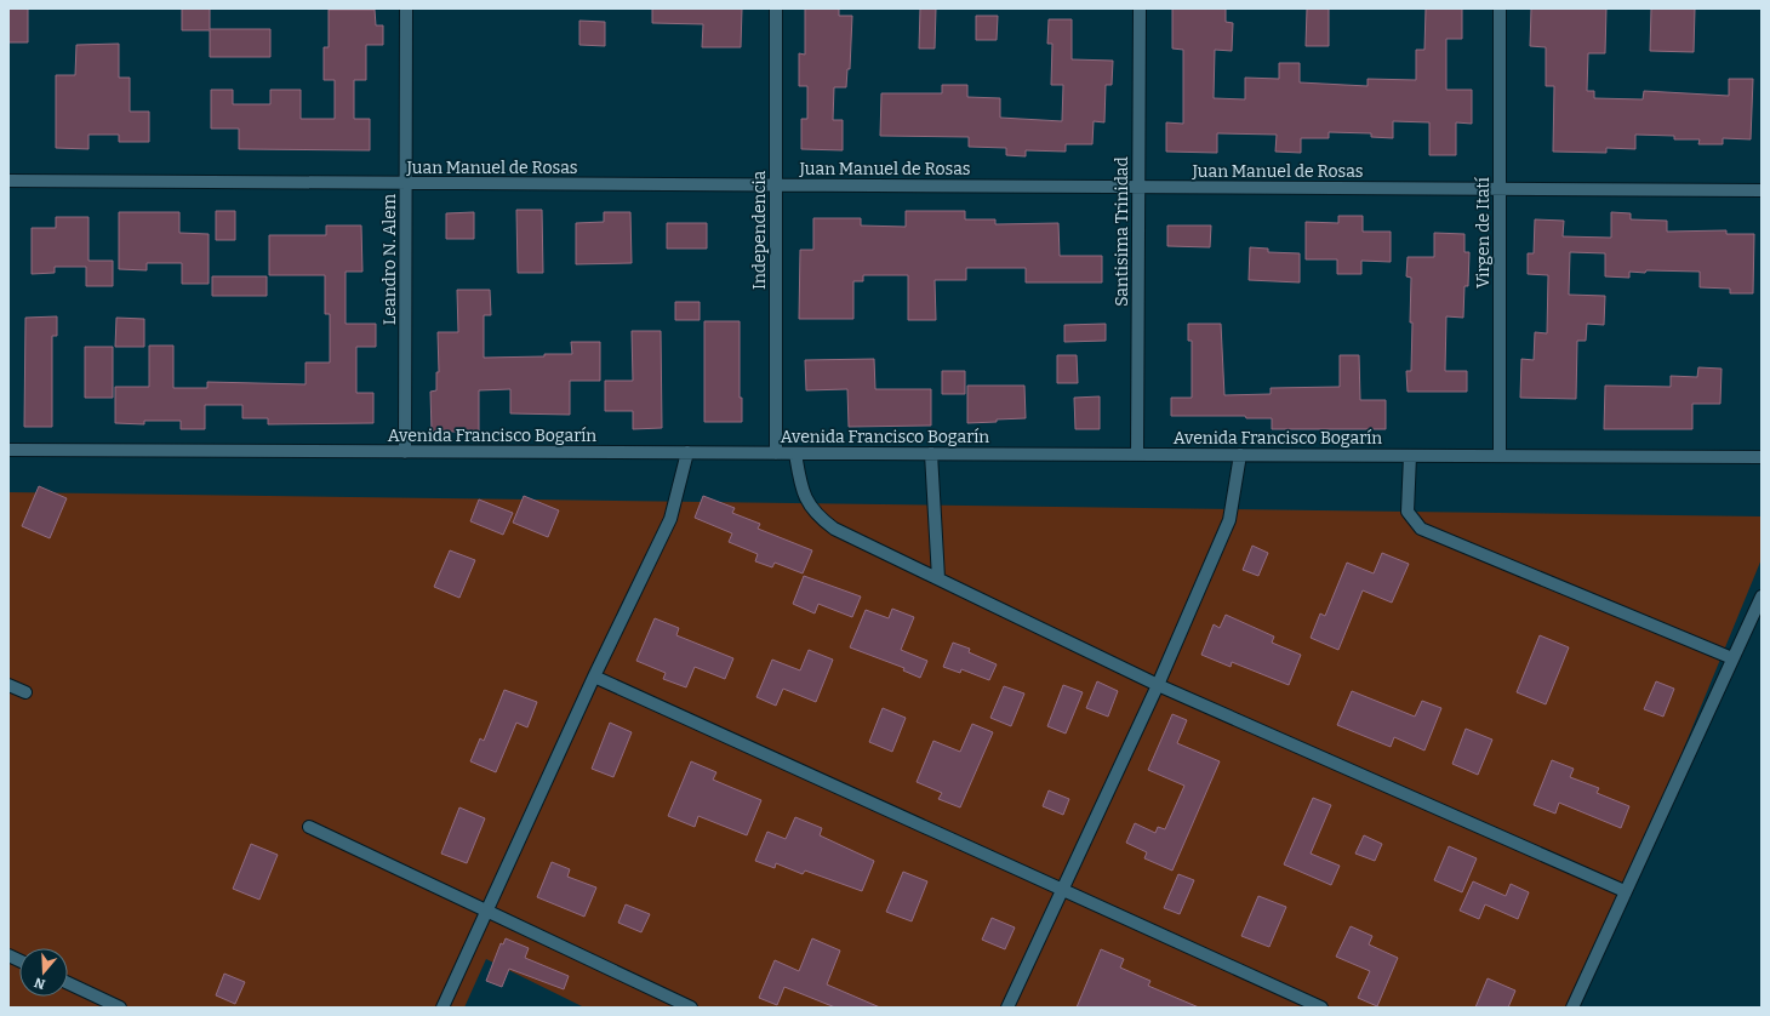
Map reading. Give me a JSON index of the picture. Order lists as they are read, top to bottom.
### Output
{
  "streets": {
    "street": [
      "Juan Manuel de Rosas",
      "Independencia",
      "Santisima Trinidad",
      "Virgen de Itatí",
      "Leandro N. Alem",
      "Avenida Francisco Bogarín"
    ]
  },
  "crossings": [
    ["Juan Manuel de Rosas", "Independencia"],
    ["Juan Manuel de Rosas", "Santisima Trinidad"],
    ["Juan Manuel de Rosas", "Virgen de Itatí"],
    ["Juan Manuel de Rosas", "Leandro N. Alem"],
    ["Independencia", "Avenida Francisco Bogarín"],
    ["Santisima Trinidad", "Avenida Francisco Bogarín"],
    ["Virgen de Itatí", "Avenida Francisco Bogarín"],
    ["Leandro N. Alem", "Avenida Francisco Bogarín"]
  ],
  "north": "bottom"
}
